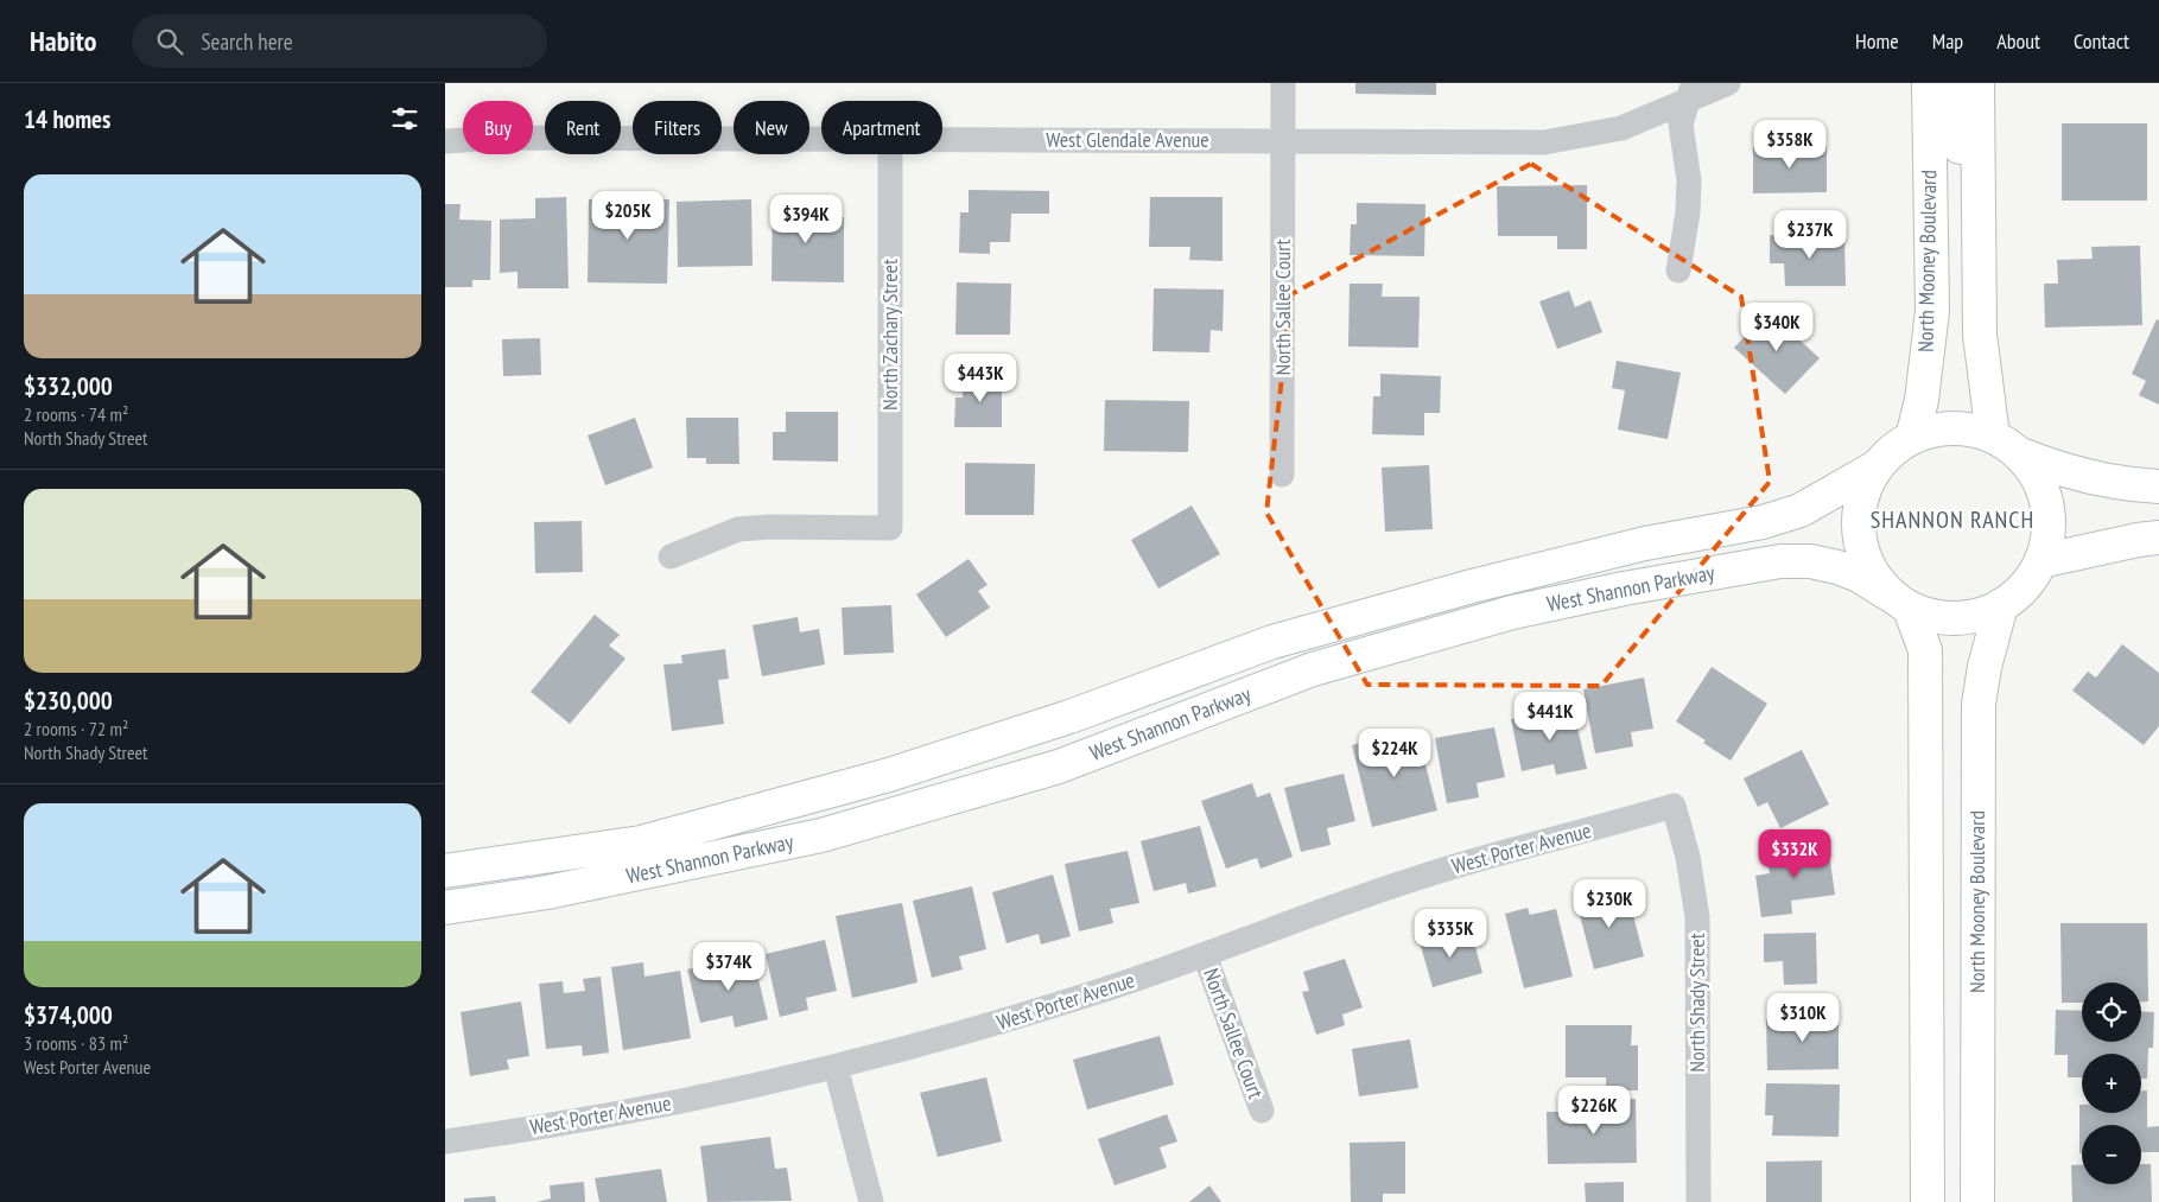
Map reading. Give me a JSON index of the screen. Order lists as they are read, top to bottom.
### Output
{
  "streets": {
    "street": [
      "West Glendale Avenue",
      "North Mooney Boulevard",
      "North Sallee Court",
      "North Zachary Street",
      "West Shannon Parkway",
      "West Porter Avenue",
      "North Shady Street"
    ]
  },
  "crossings": [
    ["West Glendale Avenue", "North Sallee Court"],
    ["North Mooney Boulevard", "West Shannon Parkway"],
    ["North Sallee Court", "West Porter Avenue"],
    ["West Porter Avenue", "North Shady Street"]
  ],
  "districts": ["SHANNON RANCH"],
  "page": {
    "header": "Habito",
    "search": "Search here",
    "nav": [
      "Home",
      "Map",
      "About",
      "Contact"
    ],
    "heading": "14 homes",
    "chip": [
      "Buy",
      "Rent",
      "Filters",
      "New",
      "Apartment"
    ],
    "price": [
      "$358K",
      "$205K",
      "$394K",
      "$237K",
      "$340K",
      "$443K",
      "$441K",
      "$224K",
      "$332K",
      "$230K",
      "$335K",
      "$374K",
      "$310K",
      "$226K"
    ],
    "list": [
      {
        "name": "$332,000",
        "note": "2 rooms · 74 m² · North Shady Street"
      },
      {
        "name": "$230,000",
        "note": "2 rooms · 72 m² · North Shady Street"
      },
      {
        "name": "$374,000",
        "note": "3 rooms · 83 m² · West Porter Avenue"
      }
    ],
    "map_buttons": ["+", "−"]
  }
}
